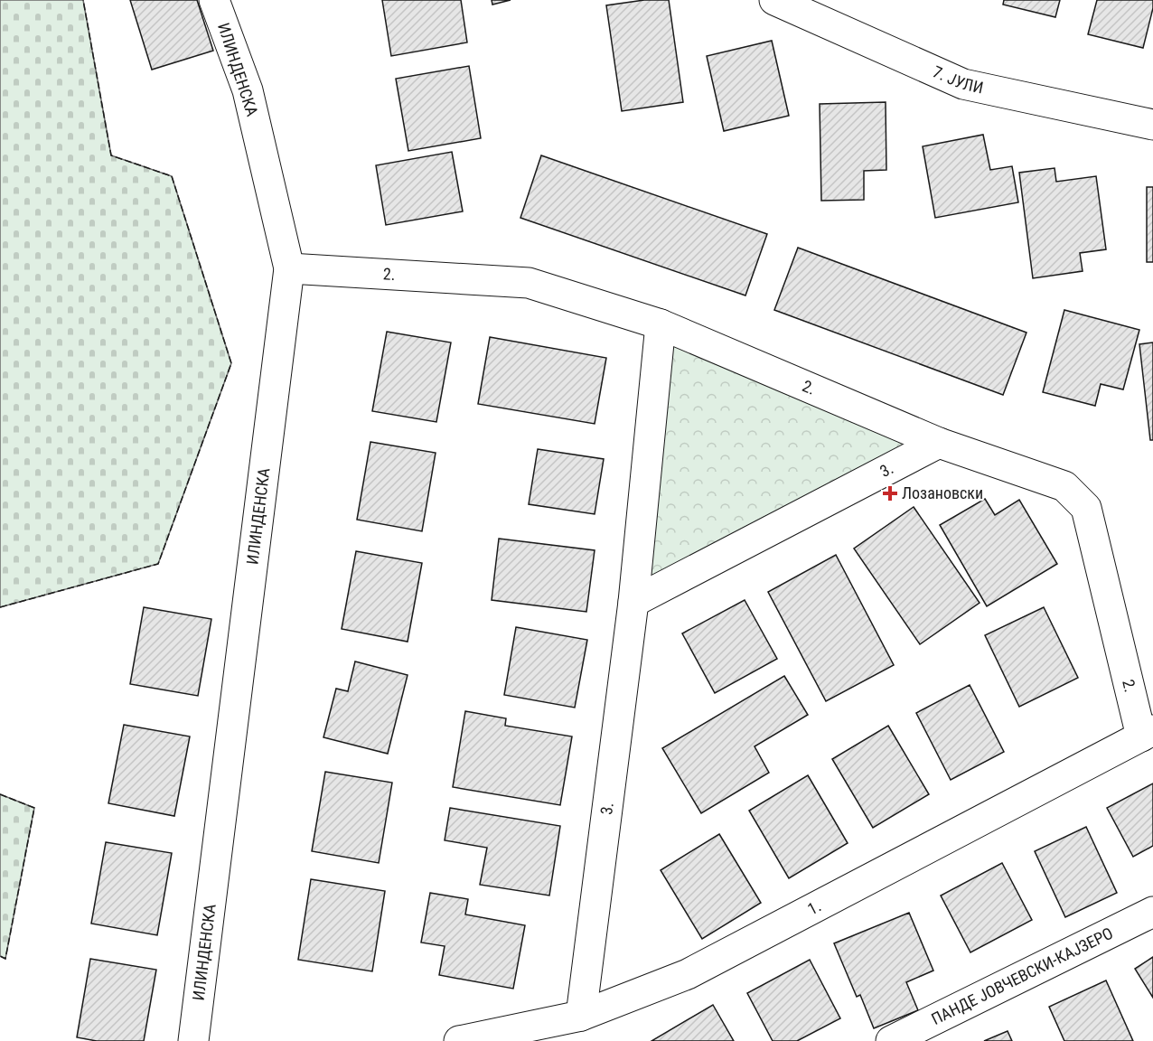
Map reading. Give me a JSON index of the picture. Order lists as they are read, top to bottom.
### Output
{
  "streets": {
    "street": [
      "ИЛИНДЕНСКА",
      "7. ЈУЛИ",
      "2.",
      "3.",
      "1.",
      "ПАНДЕ ЈОВЧЕВСКИ-КАЈЗЕРО"
    ]
  },
  "crossings": [
    ["ИЛИНДЕНСКА", "2."],
    ["2.", "3."],
    ["2.", "1."],
    ["3.", "1."]
  ],
  "places": {
    "health": ["Лозановски"]
  }
}
